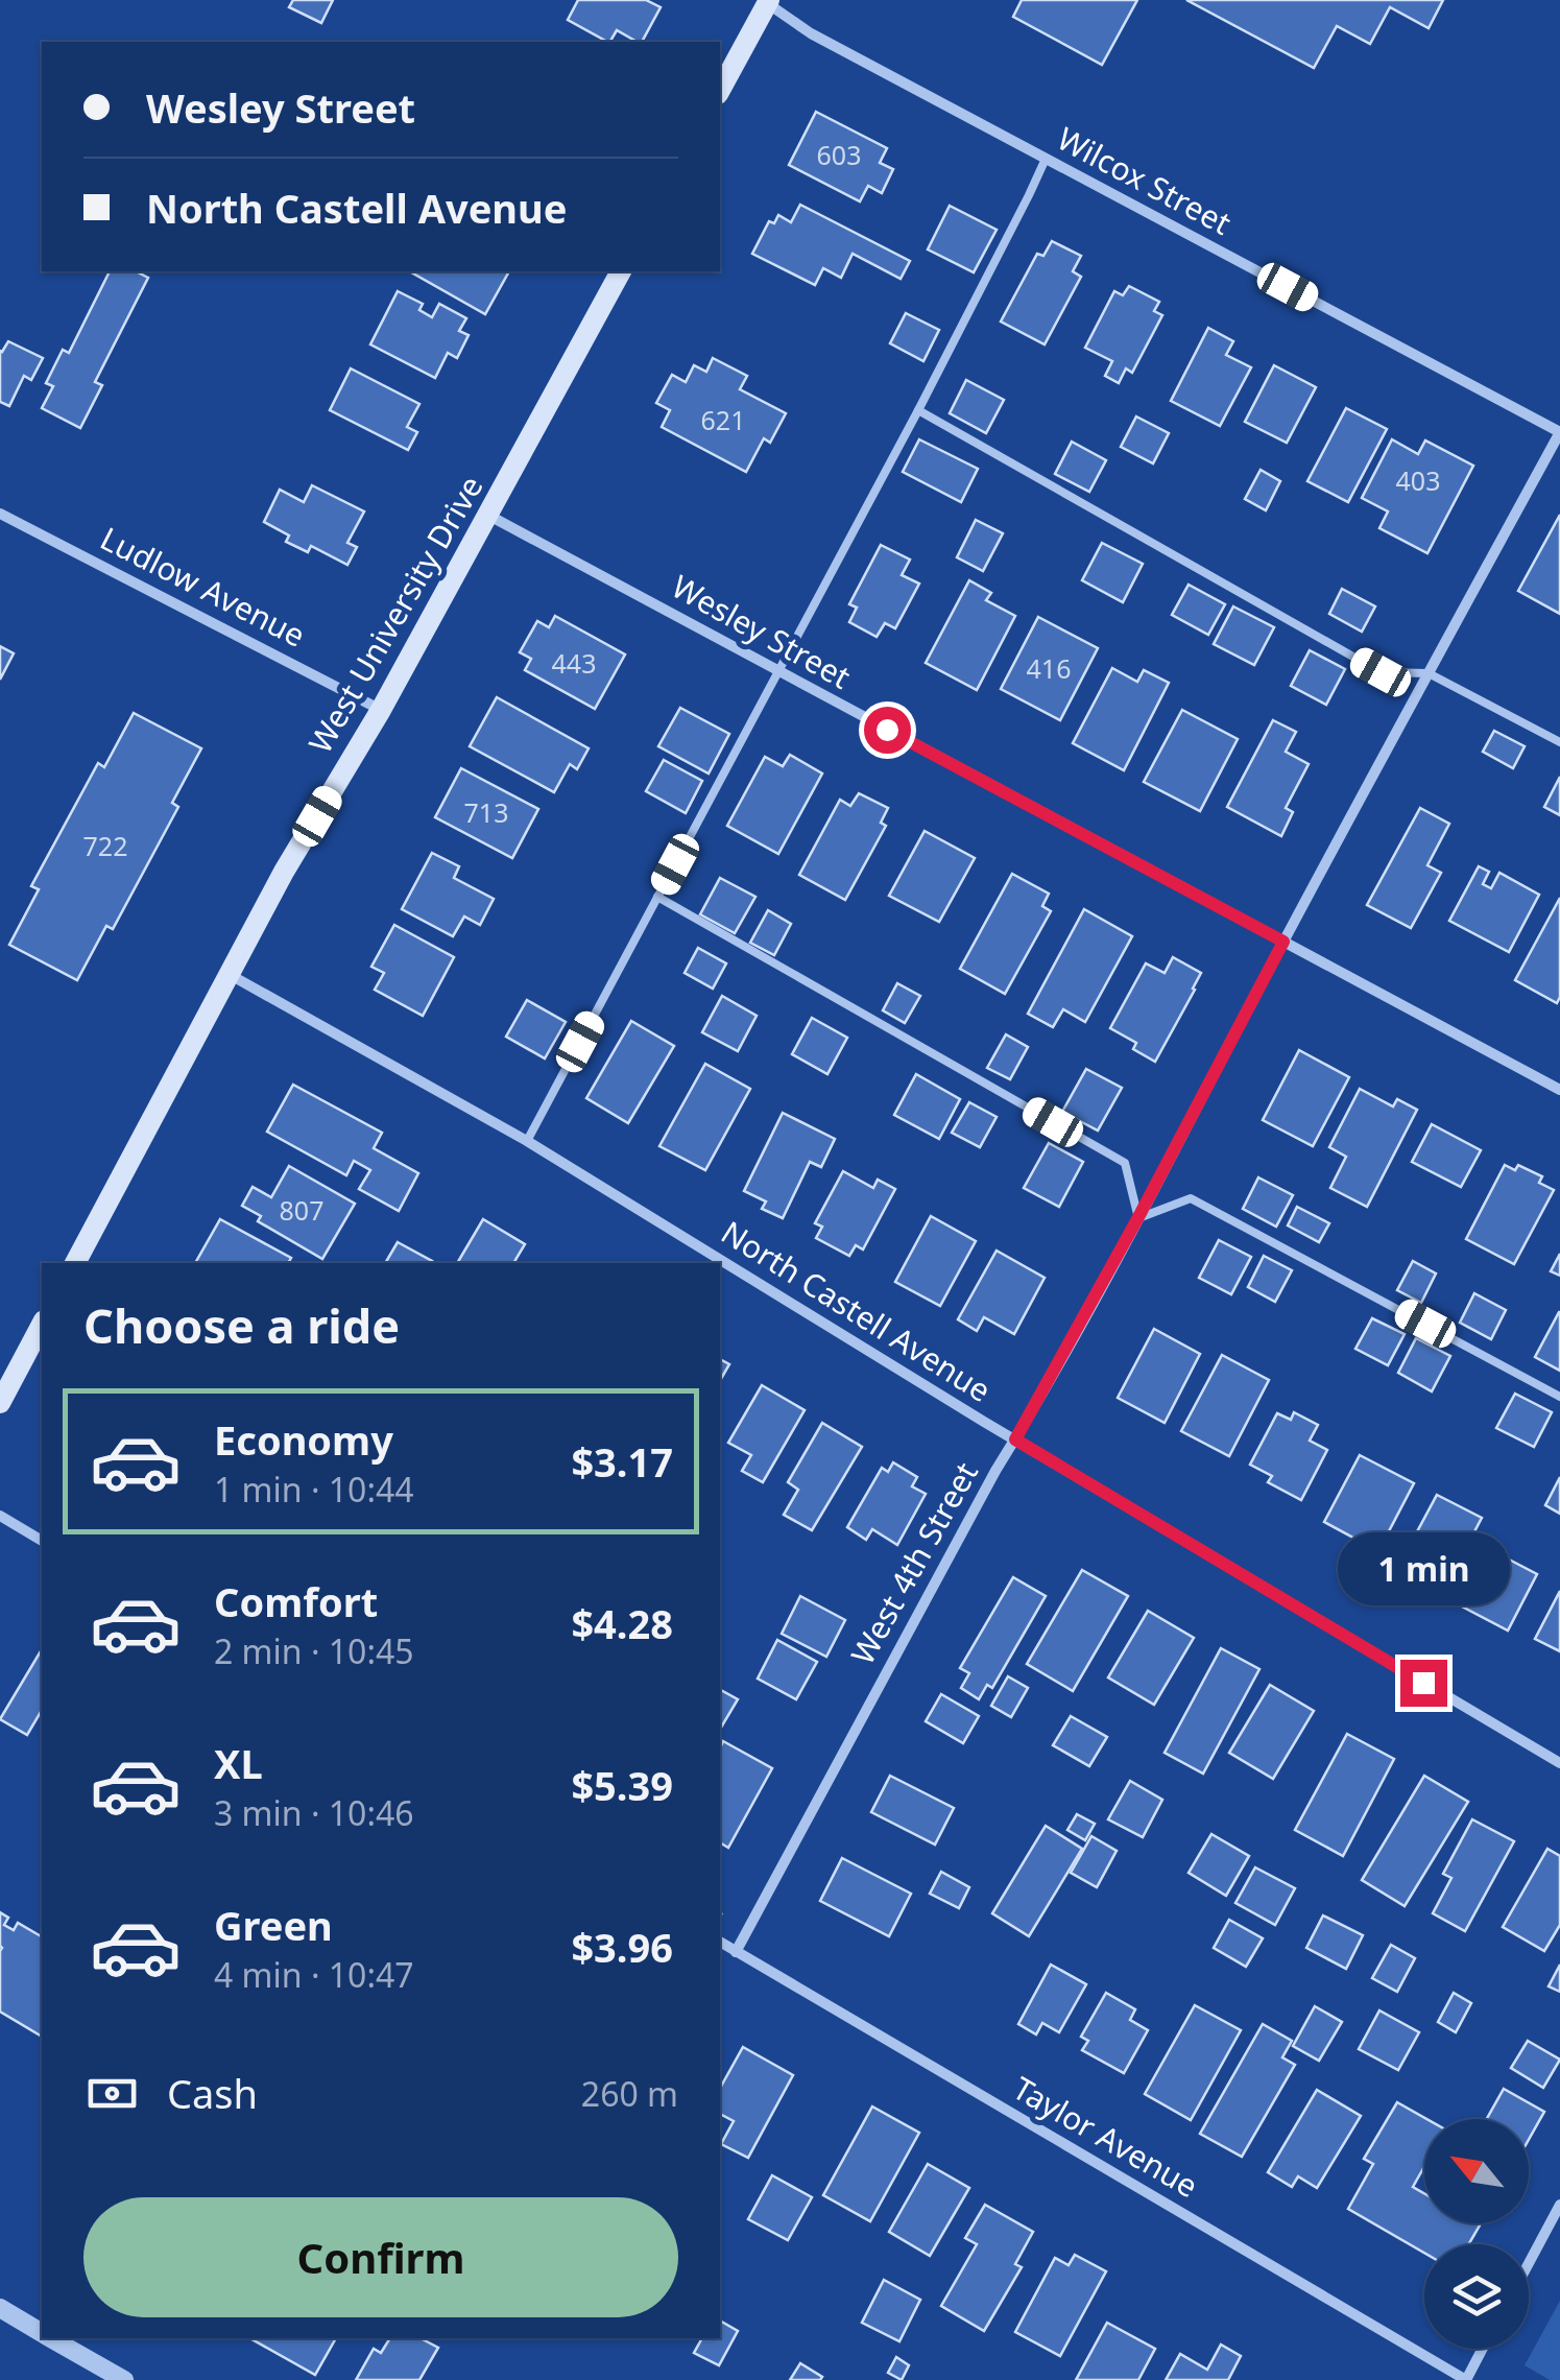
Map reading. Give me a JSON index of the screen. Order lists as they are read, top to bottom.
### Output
{
  "streets": {
    "main road": ["West University Drive"],
    "street": [
      "Wilcox Street",
      "Ludlow Avenue",
      "Wesley Street",
      "North Castell Avenue",
      "West 4th Street",
      "Taylor Avenue"
    ]
  },
  "crossings": [
    ["Wilcox Street", "West 4th Street"],
    ["Ludlow Avenue", "West University Drive"],
    ["West University Drive", "Wesley Street"],
    ["West University Drive", "North Castell Avenue"],
    ["Wesley Street", "West 4th Street"],
    ["North Castell Avenue", "West 4th Street"],
    ["West 4th Street", "Taylor Avenue"]
  ],
  "house_numbers": [
    "603",
    "621",
    "403",
    "443",
    "416",
    "713",
    "722",
    "807"
  ],
  "north": "top left",
  "page": {
    "banner": ["Wesley Street", "North Castell Avenue"],
    "heading": "Choose a ride",
    "list": [
      {
        "name": "Economy",
        "note": "1 min · 10:44",
        "value": "$3.17"
      },
      {
        "name": "Comfort",
        "note": "2 min · 10:45",
        "value": "$4.28"
      },
      {
        "name": "XL",
        "note": "3 min · 10:46",
        "value": "$5.39"
      },
      {
        "name": "Green",
        "note": "4 min · 10:47",
        "value": "$3.96"
      }
    ],
    "bubble": "1 min",
    "pay": ["Cash", "260 m"],
    "buttons": "Confirm"
  }
}
